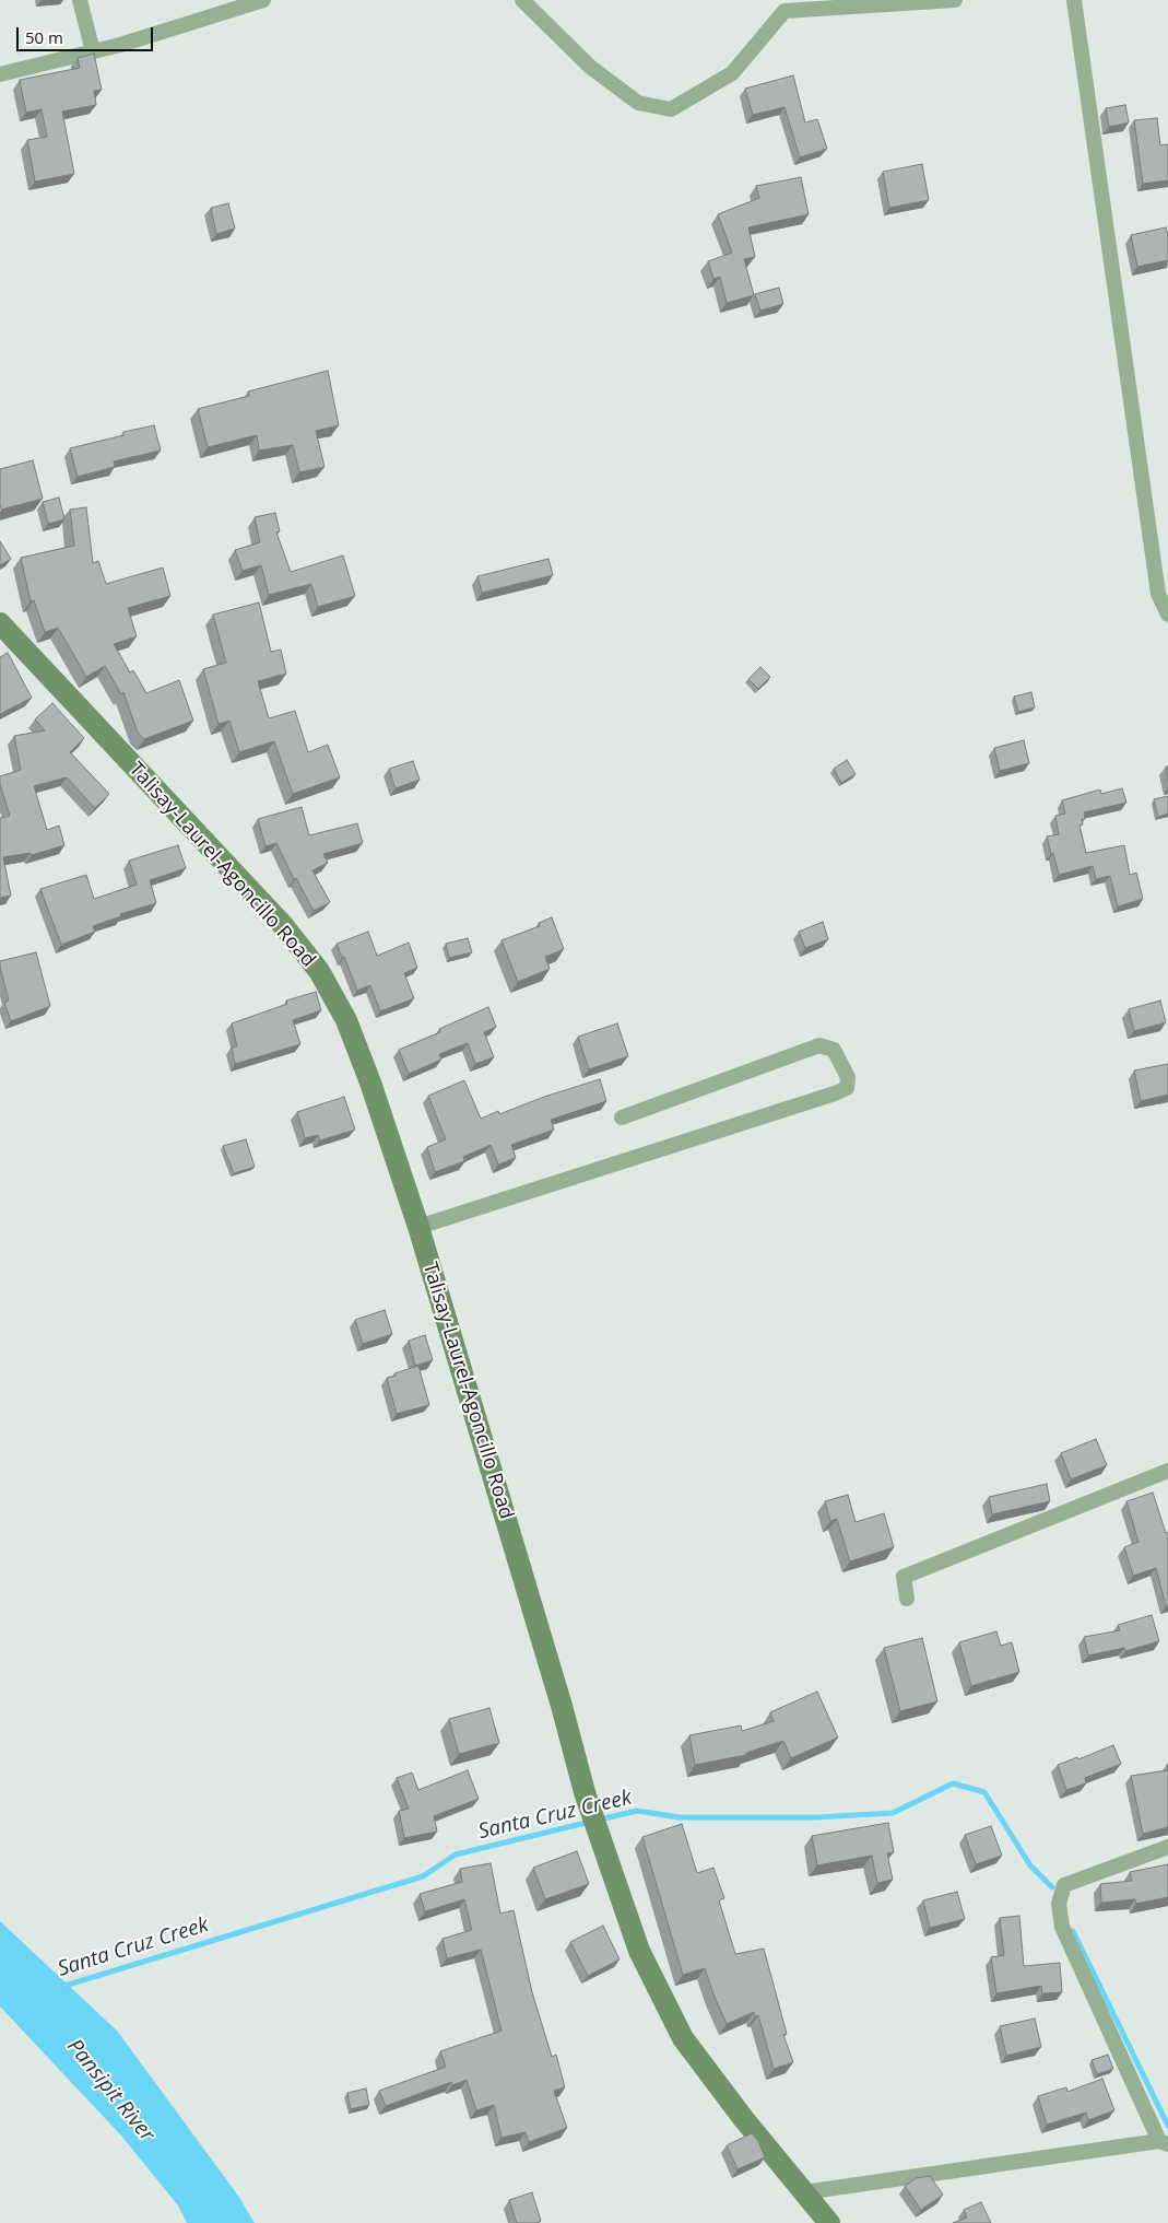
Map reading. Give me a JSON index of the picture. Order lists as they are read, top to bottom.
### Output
{
  "streets": {
    "main road": ["Talisay-Laurel-Agoncillo Road"]
  },
  "water": ["Santa Cruz Creek", "Pansipit River"],
  "scale_bar": "50 m"
}
